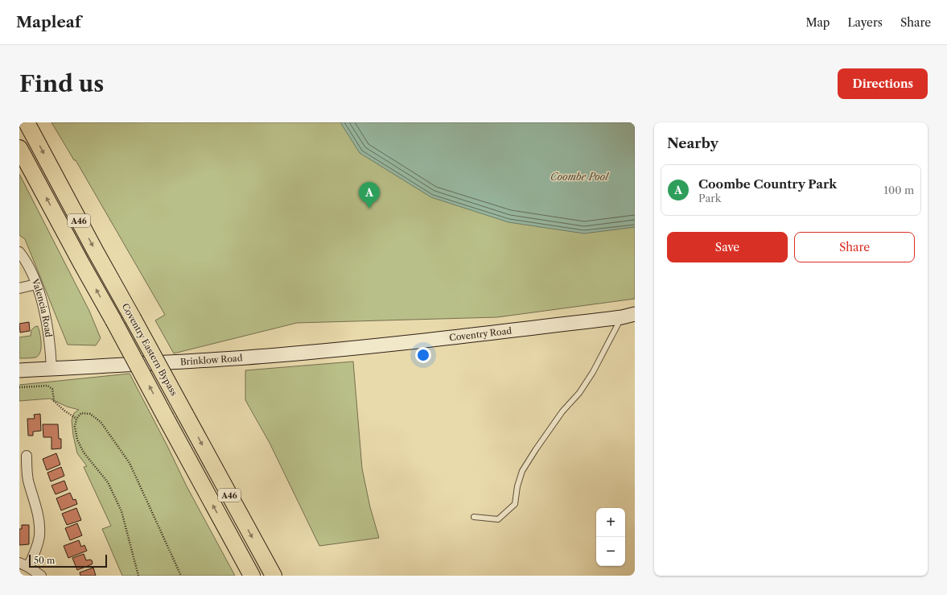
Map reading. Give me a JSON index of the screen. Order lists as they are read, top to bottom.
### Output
{
  "streets": {
    "highway": ["A46", "Coventry Eastern Bypass"],
    "main road": ["Coventry Road", "Brinklow Road"],
    "street": ["Valencia Road"]
  },
  "crossings": [
    ["Valencia Road", "Brinklow Road"],
    ["Coventry Road", "Brinklow Road"]
  ],
  "water": ["Coombe Pool"],
  "scale_bar": "50 m",
  "page": {
    "header": "Mapleaf",
    "nav": ["Map", "Layers", "Share"],
    "buttons": [
      "Directions",
      ["Save", "Share"]
    ],
    "title": "Find us",
    "heading": "Nearby",
    "list": [
      {
        "mark": "A",
        "name": "Coombe Country Park",
        "note": "Park",
        "value": "100 m"
      }
    ],
    "pins": "A",
    "map_buttons": ["+", "−"],
    "scale": "50 m"
  }
}
